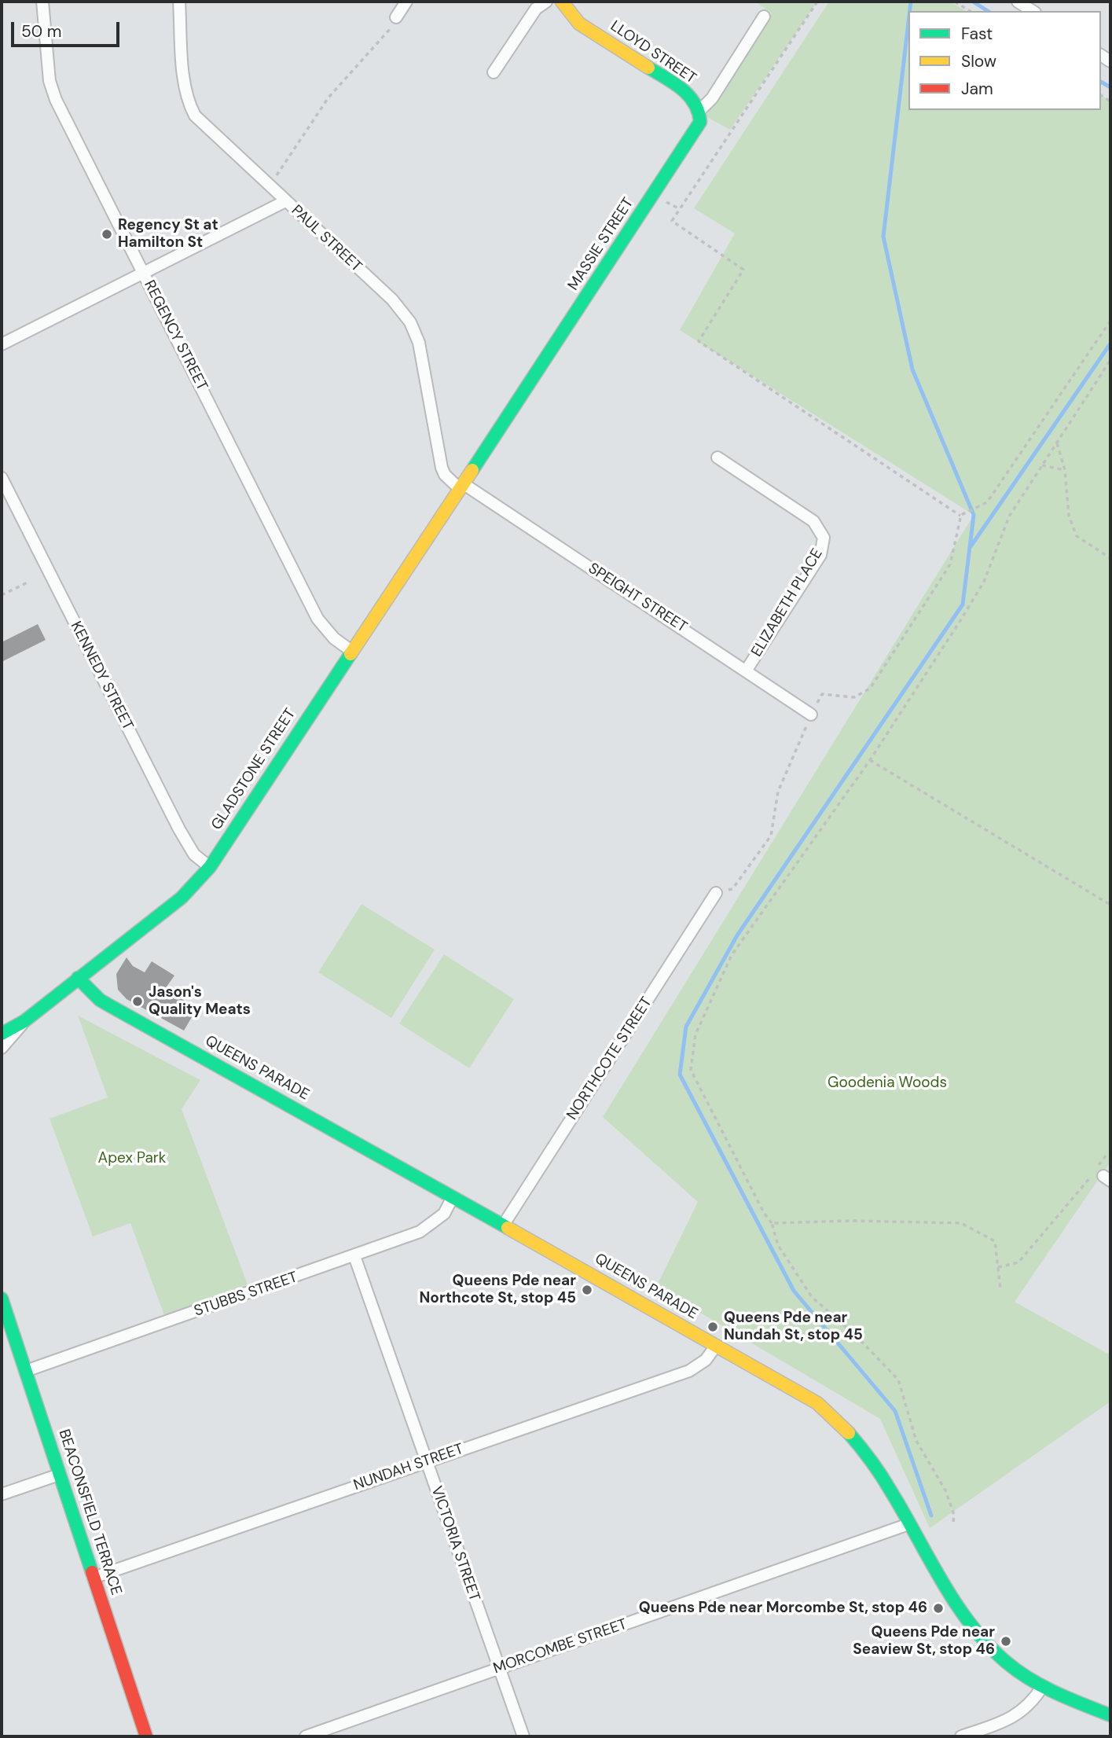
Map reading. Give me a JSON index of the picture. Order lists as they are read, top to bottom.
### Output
{
  "streets": {
    "street": [
      "LLOYD STREET",
      "PAUL STREET",
      "MASSIE STREET",
      "REGENCY STREET",
      "SPEIGHT STREET",
      "ELIZABETH PLACE",
      "KENNEDY STREET",
      "GLADSTONE STREET",
      "NORTHCOTE STREET",
      "QUEENS PARADE",
      "STUBBS STREET",
      "NUNDAH STREET",
      "BEACONSFIELD TERRACE",
      "VICTORIA STREET",
      "MORCOMBE STREET"
    ]
  },
  "crossings": [
    ["LLOYD STREET", "MASSIE STREET"],
    ["PAUL STREET", "MASSIE STREET"],
    ["PAUL STREET", "SPEIGHT STREET"],
    ["PAUL STREET", "GLADSTONE STREET"],
    ["MASSIE STREET", "SPEIGHT STREET"],
    ["MASSIE STREET", "GLADSTONE STREET"],
    ["REGENCY STREET", "GLADSTONE STREET"],
    ["SPEIGHT STREET", "ELIZABETH PLACE"],
    ["SPEIGHT STREET", "GLADSTONE STREET"],
    ["KENNEDY STREET", "GLADSTONE STREET"],
    ["GLADSTONE STREET", "QUEENS PARADE"],
    ["NORTHCOTE STREET", "QUEENS PARADE"],
    ["QUEENS PARADE", "STUBBS STREET"],
    ["QUEENS PARADE", "NUNDAH STREET"],
    ["QUEENS PARADE", "MORCOMBE STREET"],
    ["STUBBS STREET", "BEACONSFIELD TERRACE"],
    ["STUBBS STREET", "VICTORIA STREET"],
    ["NUNDAH STREET", "BEACONSFIELD TERRACE"],
    ["NUNDAH STREET", "VICTORIA STREET"],
    ["VICTORIA STREET", "MORCOMBE STREET"]
  ],
  "parks": ["Goodenia Woods", "Apex Park"],
  "places": [
    "Regency St at Hamilton St",
    "Jason's Quality Meats",
    "Queens Pde near Northcote St, stop 45",
    "Queens Pde near Nundah St, stop 45",
    "Queens Pde near Morcombe St, stop 46",
    "Queens Pde near Seaview St, stop 46"
  ],
  "legend": ["Fast", "Slow", "Jam"],
  "scale_bar": "50 m"
}
